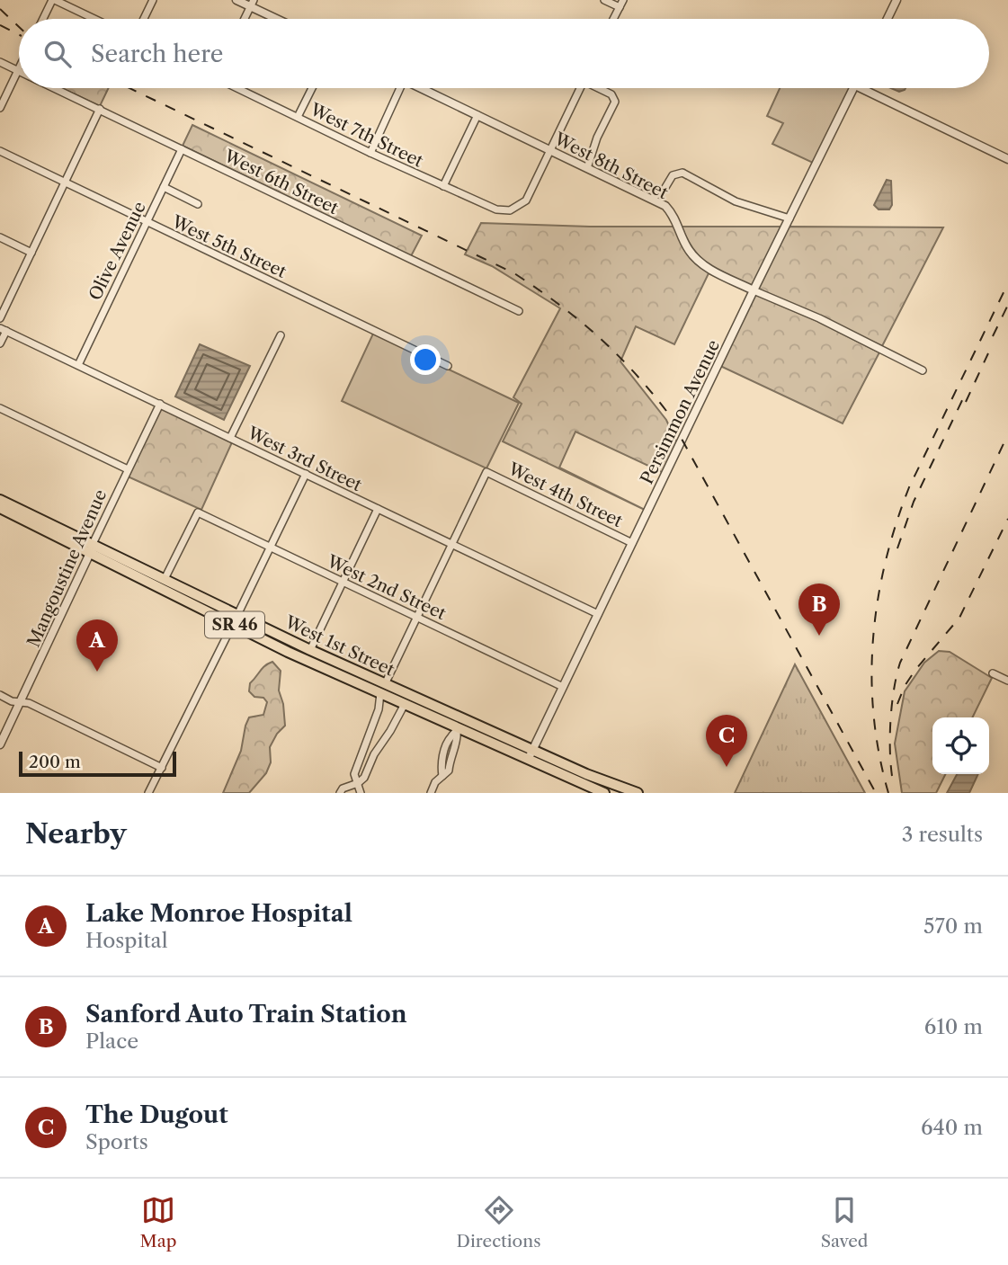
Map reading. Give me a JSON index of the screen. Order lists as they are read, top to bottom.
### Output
{
  "streets": {
    "main road": ["SR 46", "West 1st Street"],
    "street": [
      "West 7th Street",
      "West 8th Street",
      "West 6th Street",
      "West 5th Street",
      "Olive Avenue",
      "Persimmon Avenue",
      "West 3rd Street",
      "West 4th Street",
      "Mangoustine Avenue",
      "West 2nd Street"
    ]
  },
  "crossings": [
    ["West 7th Street", "West 8th Street"],
    ["West 8th Street", "Persimmon Avenue"],
    ["West 6th Street", "Olive Avenue"],
    ["West 5th Street", "Olive Avenue"],
    ["Olive Avenue", "West 3rd Street"],
    ["Persimmon Avenue", "West 3rd Street"],
    ["Persimmon Avenue", "West 4th Street"],
    ["Persimmon Avenue", "West 2nd Street"],
    ["Persimmon Avenue", "West 1st Street"],
    ["West 3rd Street", "West 4th Street"],
    ["West 3rd Street", "Mangoustine Avenue"],
    ["Mangoustine Avenue", "West 1st Street"],
    ["West 2nd Street", "West 1st Street"]
  ],
  "scale_bar": "200 m",
  "page": {
    "search": "Search here",
    "pins": ["B", "A", "C"],
    "scale": "200 m",
    "heading": ["Nearby", "3 results"],
    "list": [
      {
        "mark": "A",
        "name": "Lake Monroe Hospital",
        "note": "Hospital",
        "value": "570 m"
      },
      {
        "mark": "B",
        "name": "Sanford Auto Train Station",
        "note": "Place",
        "value": "610 m"
      },
      {
        "mark": "C",
        "name": "The Dugout",
        "note": "Sports",
        "value": "640 m"
      }
    ],
    "nav": ["Map", "Directions", "Saved"]
  }
}
